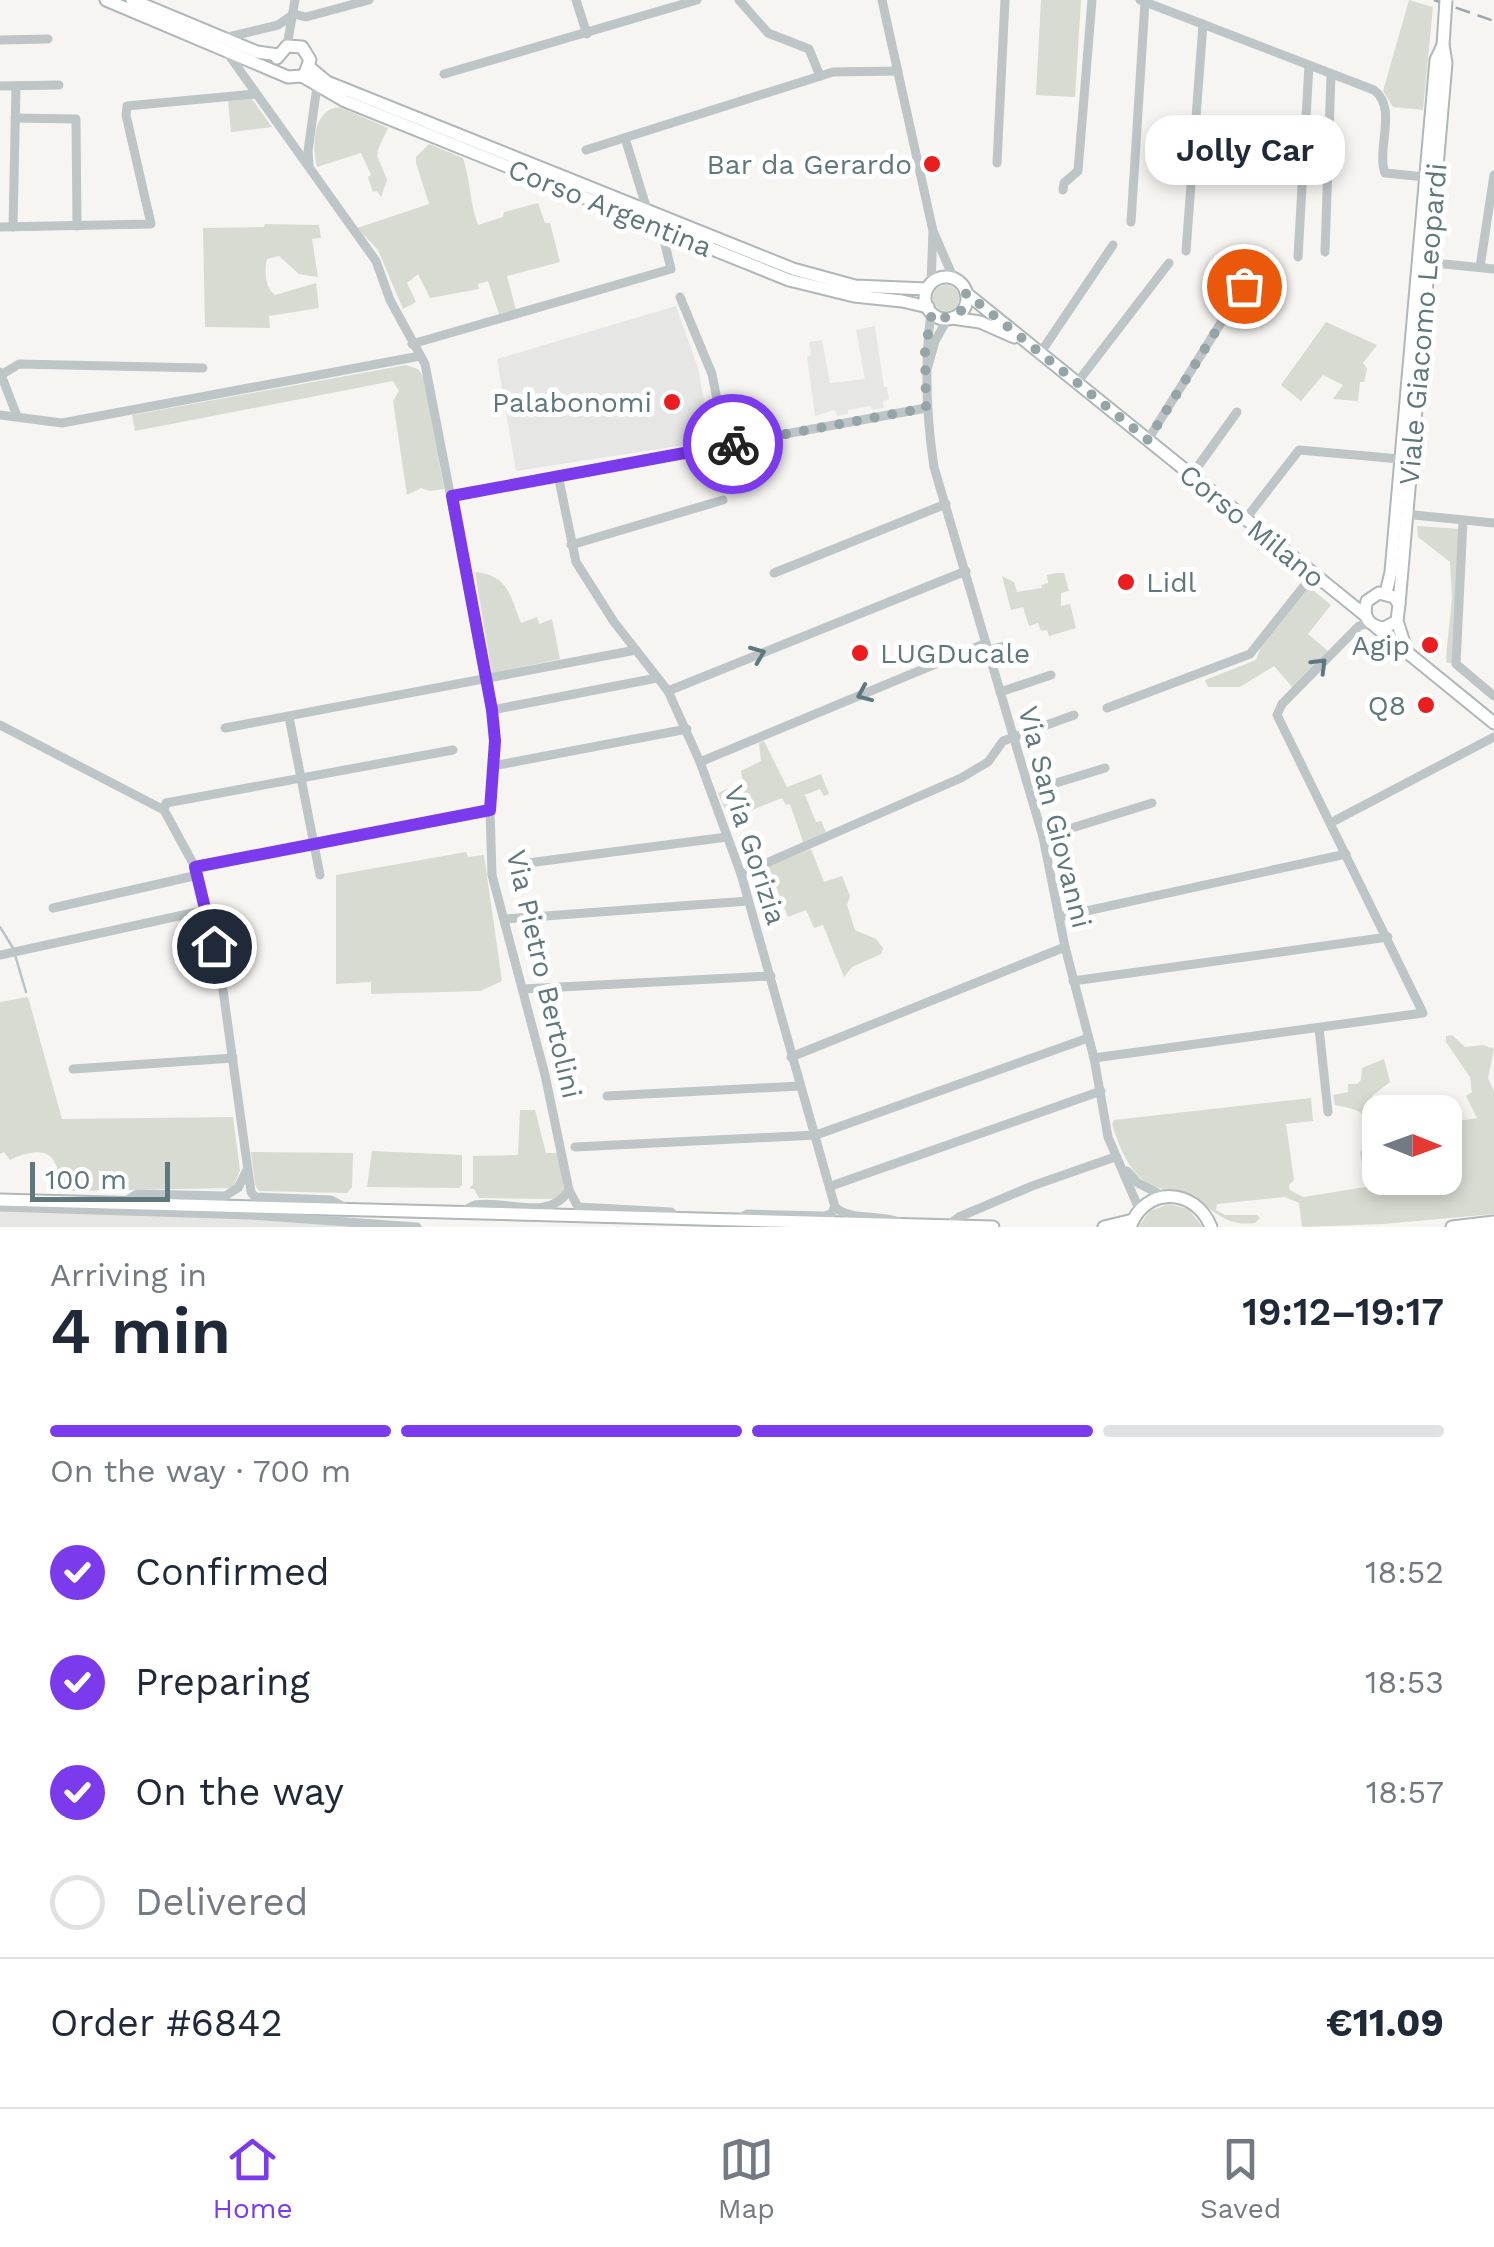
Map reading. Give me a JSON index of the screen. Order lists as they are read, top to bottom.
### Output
{
  "streets": {
    "main road": ["Corso Argentina", "Viale Giacomo Leopardi", "Corso Milano"],
    "street": ["Via San Giovanni", "Via Gorizia", "Via Pietro Bertolini"]
  },
  "crossings": [
    ["Corso Argentina", "Corso Milano"],
    ["Corso Argentina", "Via San Giovanni"],
    ["Viale Giacomo Leopardi", "Corso Milano"],
    ["Corso Milano", "Via San Giovanni"]
  ],
  "places": [
    "Bar da Gerardo",
    "Jolly Car",
    "Palabonomi",
    "Lidl",
    "Agip",
    "LUGDucale",
    "Q8"
  ],
  "scale_bar": "100 m",
  "north": "right",
  "page": {
    "bubble": "Jolly Car",
    "scale": "100 m",
    "heading": ["4 min", "Arriving in", "19:12–19:17"],
    "panel": ["Order #6842", "€11.09"],
    "bar": "On the way · 700 m",
    "list": [
      ["Confirmed", "18:52"],
      ["Preparing", "18:53"],
      ["On the way", "18:57"],
      "Delivered"
    ],
    "tabs": ["Home", "Map", "Saved"]
  }
}
